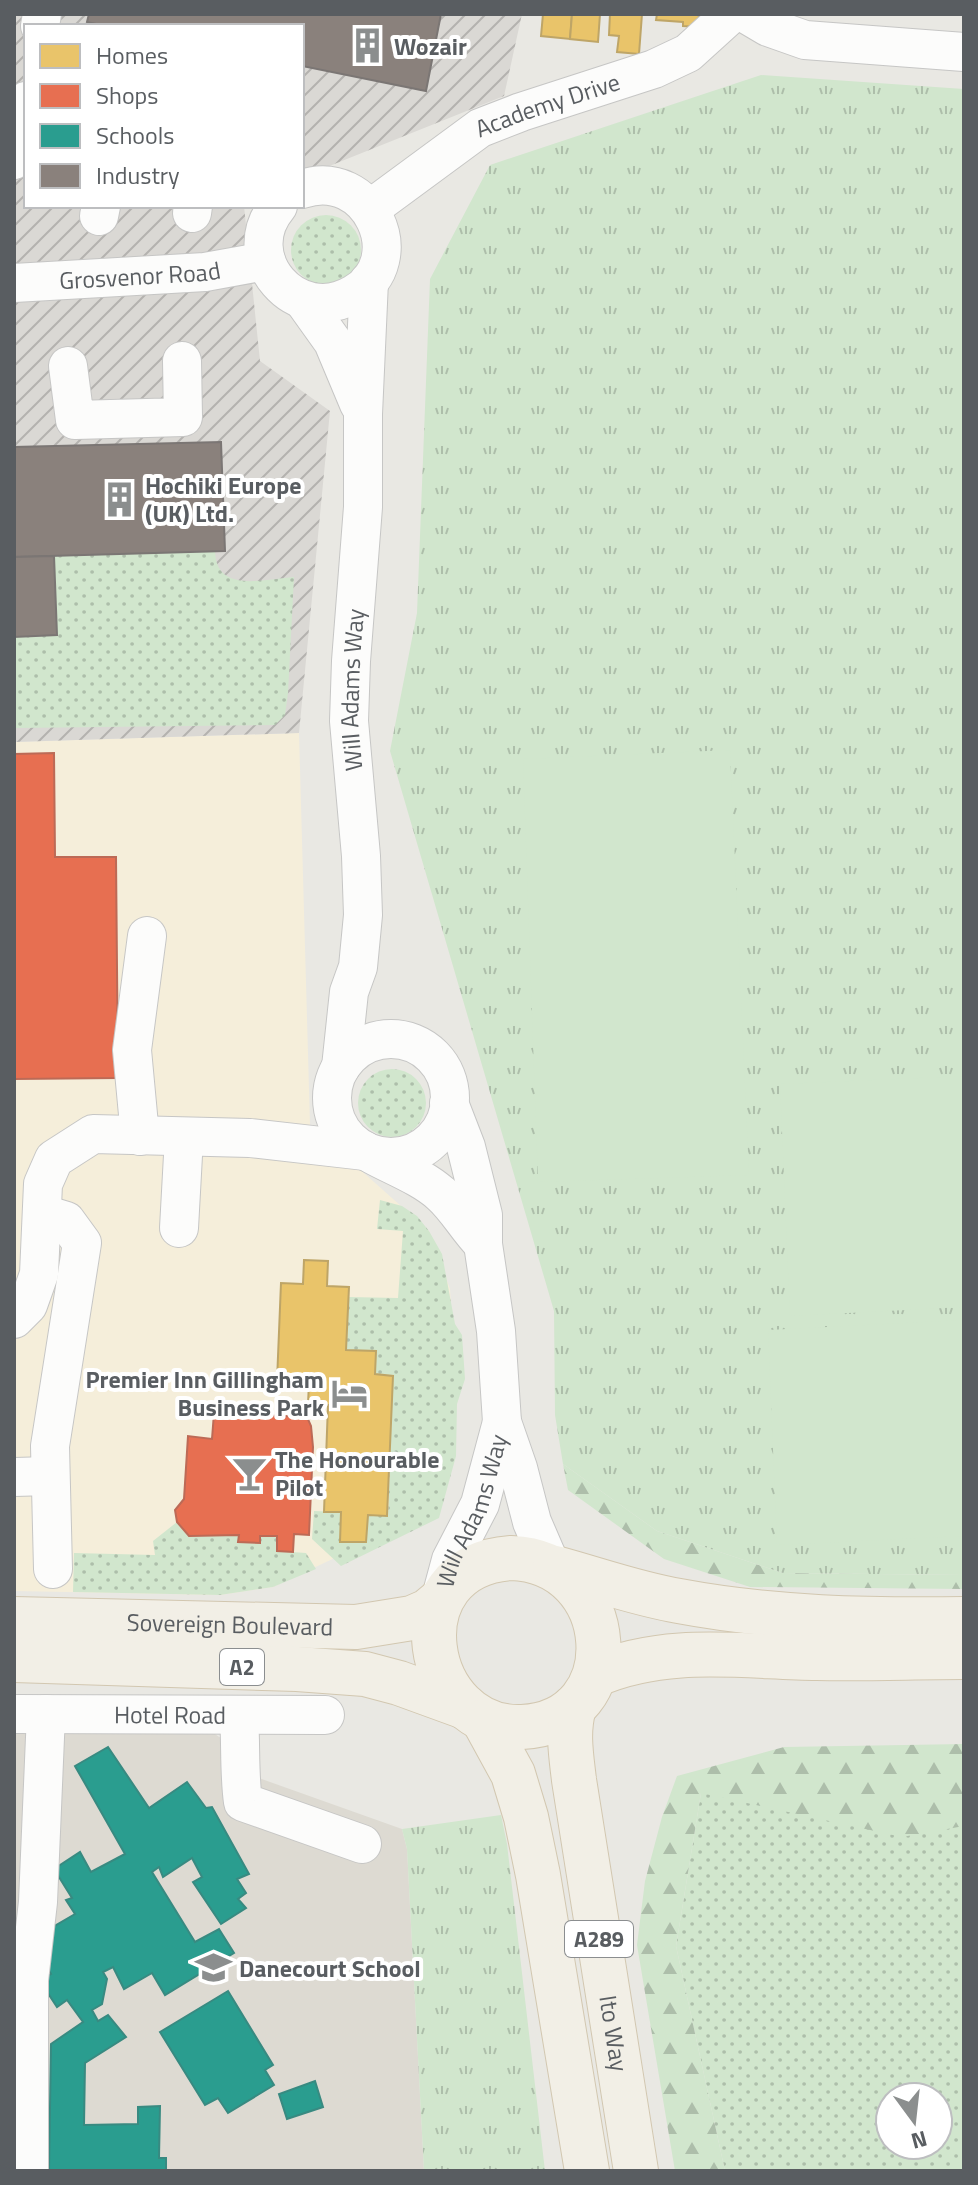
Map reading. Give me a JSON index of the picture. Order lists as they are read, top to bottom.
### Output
{
  "streets": {
    "main road": [
      "Sovereign Boulevard",
      "A2",
      "A289",
      "Ito Way"
    ],
    "street": [
      "Academy Drive",
      "Grosvenor Road",
      "Will Adams Way",
      "Hotel Road"
    ]
  },
  "crossings": [
    ["Will Adams Way", "Sovereign Boulevard"],
    ["Will Adams Way", "Ito Way"],
    ["Sovereign Boulevard", "Ito Way"]
  ],
  "places": {
    "building": ["Wozair", "Hochiki Europe (UK) Ltd."],
    "hotel": ["Premier Inn Gillingham Business Park"],
    "bar": ["The Honourable Pilot"],
    "school or university": ["Danecourt School"]
  },
  "legend": [
    "Homes",
    "Shops",
    "Schools",
    "Industry"
  ],
  "north": "bottom"
}
